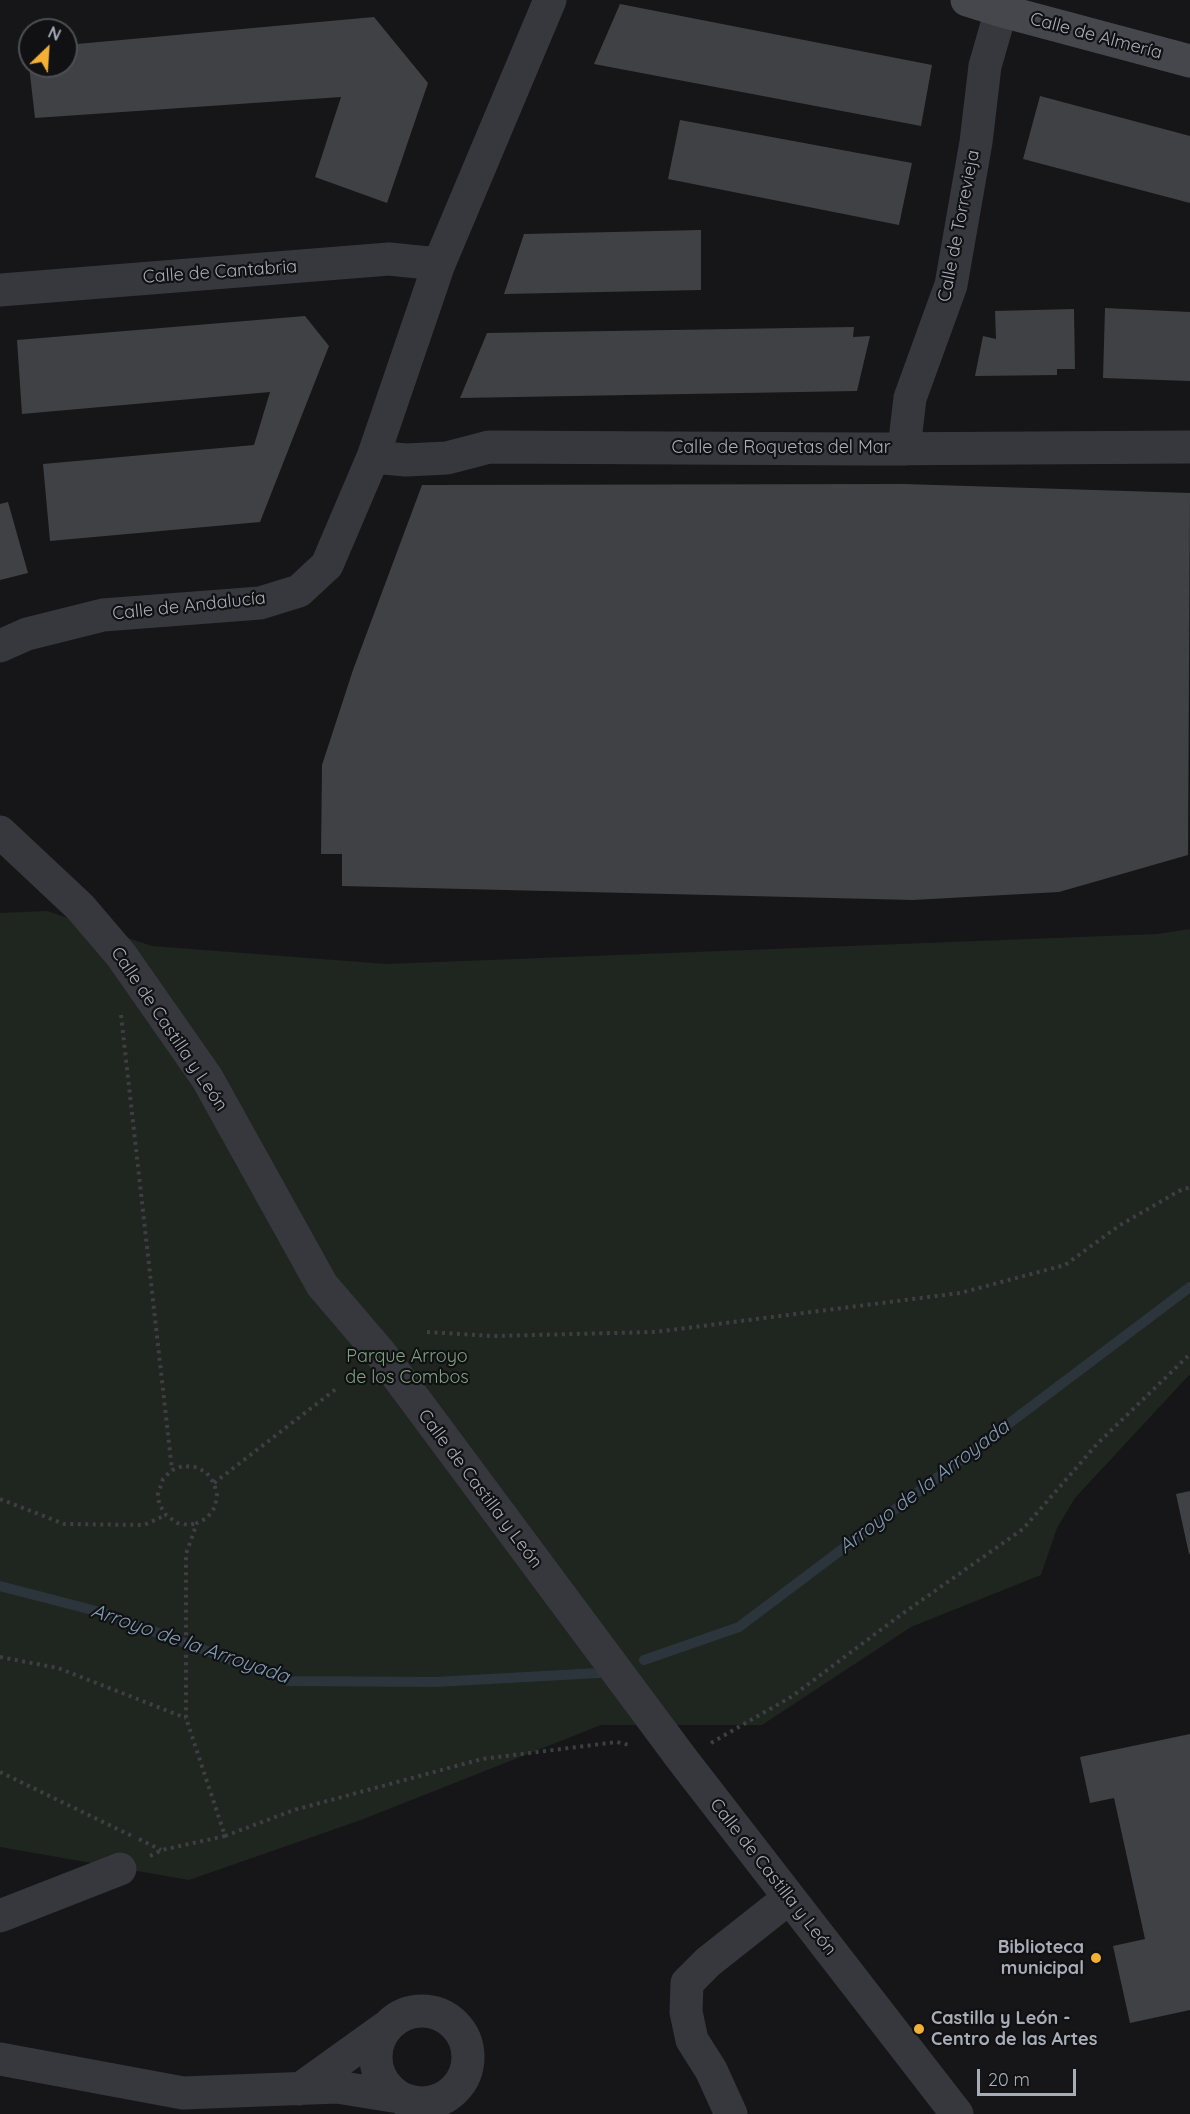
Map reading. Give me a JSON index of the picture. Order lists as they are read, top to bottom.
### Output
{
  "streets": {
    "street": [
      "Calle de Almería",
      "Calle de Torrevieja",
      "Calle de Cantabria",
      "Calle de Roquetas del Mar",
      "Calle de Andalucía",
      "Calle de Castilla y León"
    ]
  },
  "crossings": [
    ["Calle de Almería", "Calle de Torrevieja"],
    ["Calle de Torrevieja", "Calle de Roquetas del Mar"],
    ["Calle de Cantabria", "Calle de Andalucía"],
    ["Calle de Roquetas del Mar", "Calle de Andalucía"]
  ],
  "water": ["Arroyo de la Arroyada"],
  "parks": ["Parque Arroyo de los Combos"],
  "places": ["Biblioteca municipal", "Castilla y León - Centro de las Artes"],
  "scale_bar": "20 m",
  "north": "top right"
}
